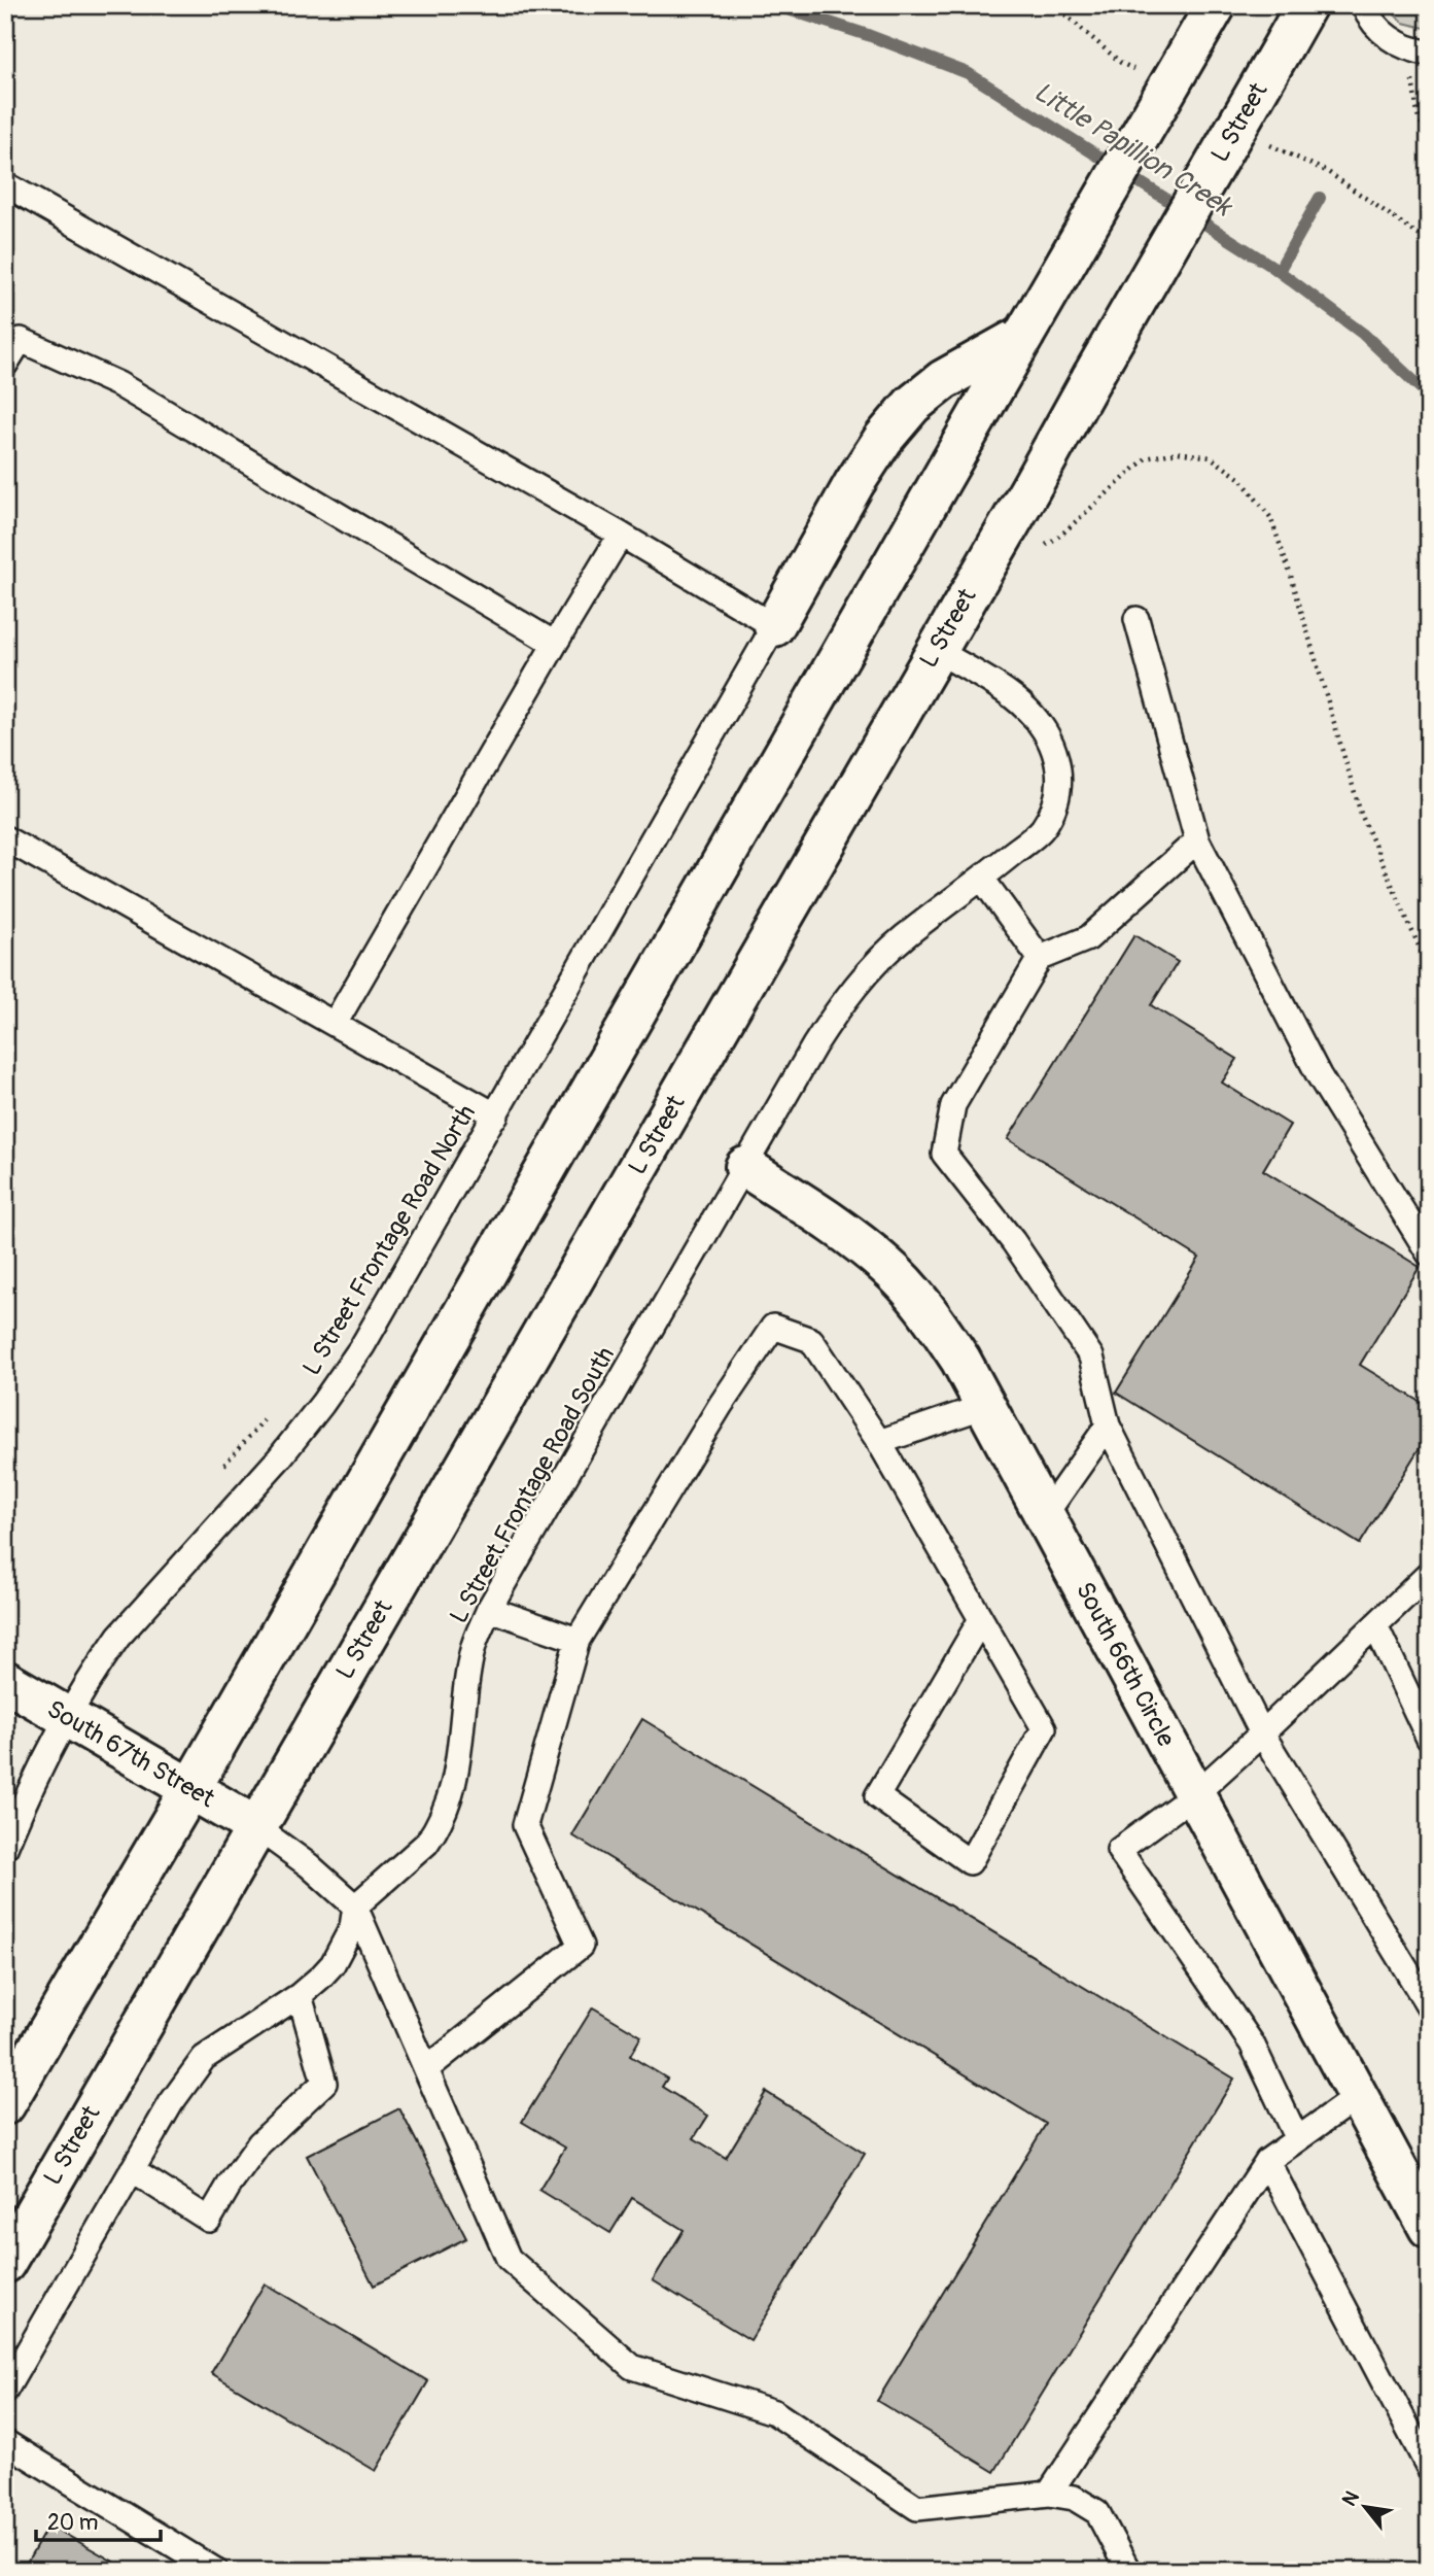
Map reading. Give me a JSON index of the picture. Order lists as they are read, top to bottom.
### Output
{
  "streets": {
    "main road": ["L Street", "South 66th Circle", "South 67th Street"],
    "lane": ["L Street Frontage Road North", "L Street Frontage Road South"]
  },
  "crossings": [
    ["L Street", "L Street Frontage Road South"],
    ["L Street", "South 67th Street"],
    ["L Street Frontage Road North", "South 67th Street"],
    ["L Street Frontage Road South", "South 66th Circle"]
  ],
  "water": ["Little Papillion Creek"],
  "scale_bar": "20 m",
  "north": "top left"
}
